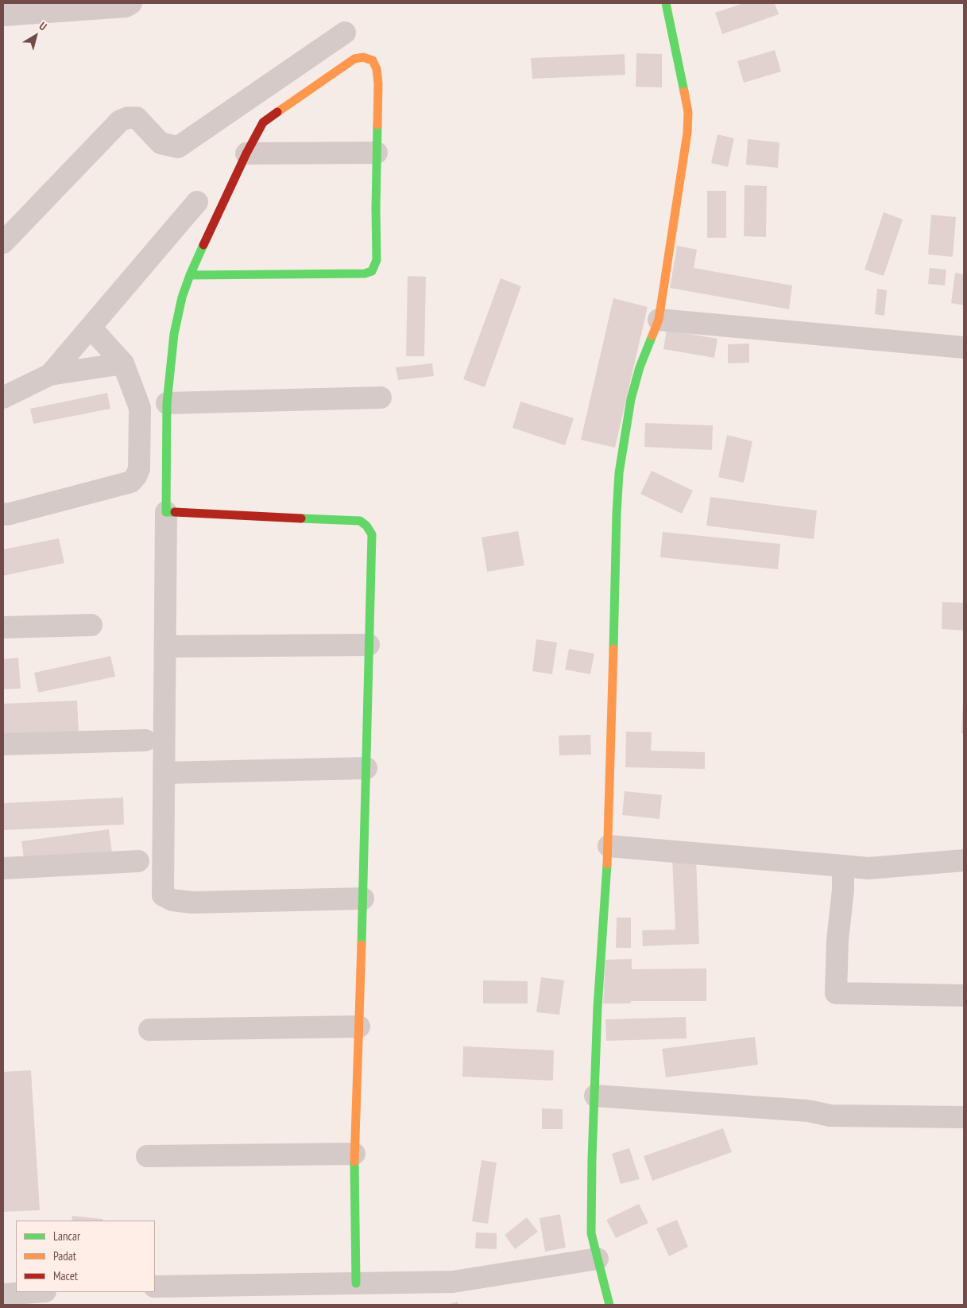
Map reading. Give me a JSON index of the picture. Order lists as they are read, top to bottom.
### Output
{
  "legend": ["Lancar", "Padat", "Macet"],
  "north": "top right"
}
